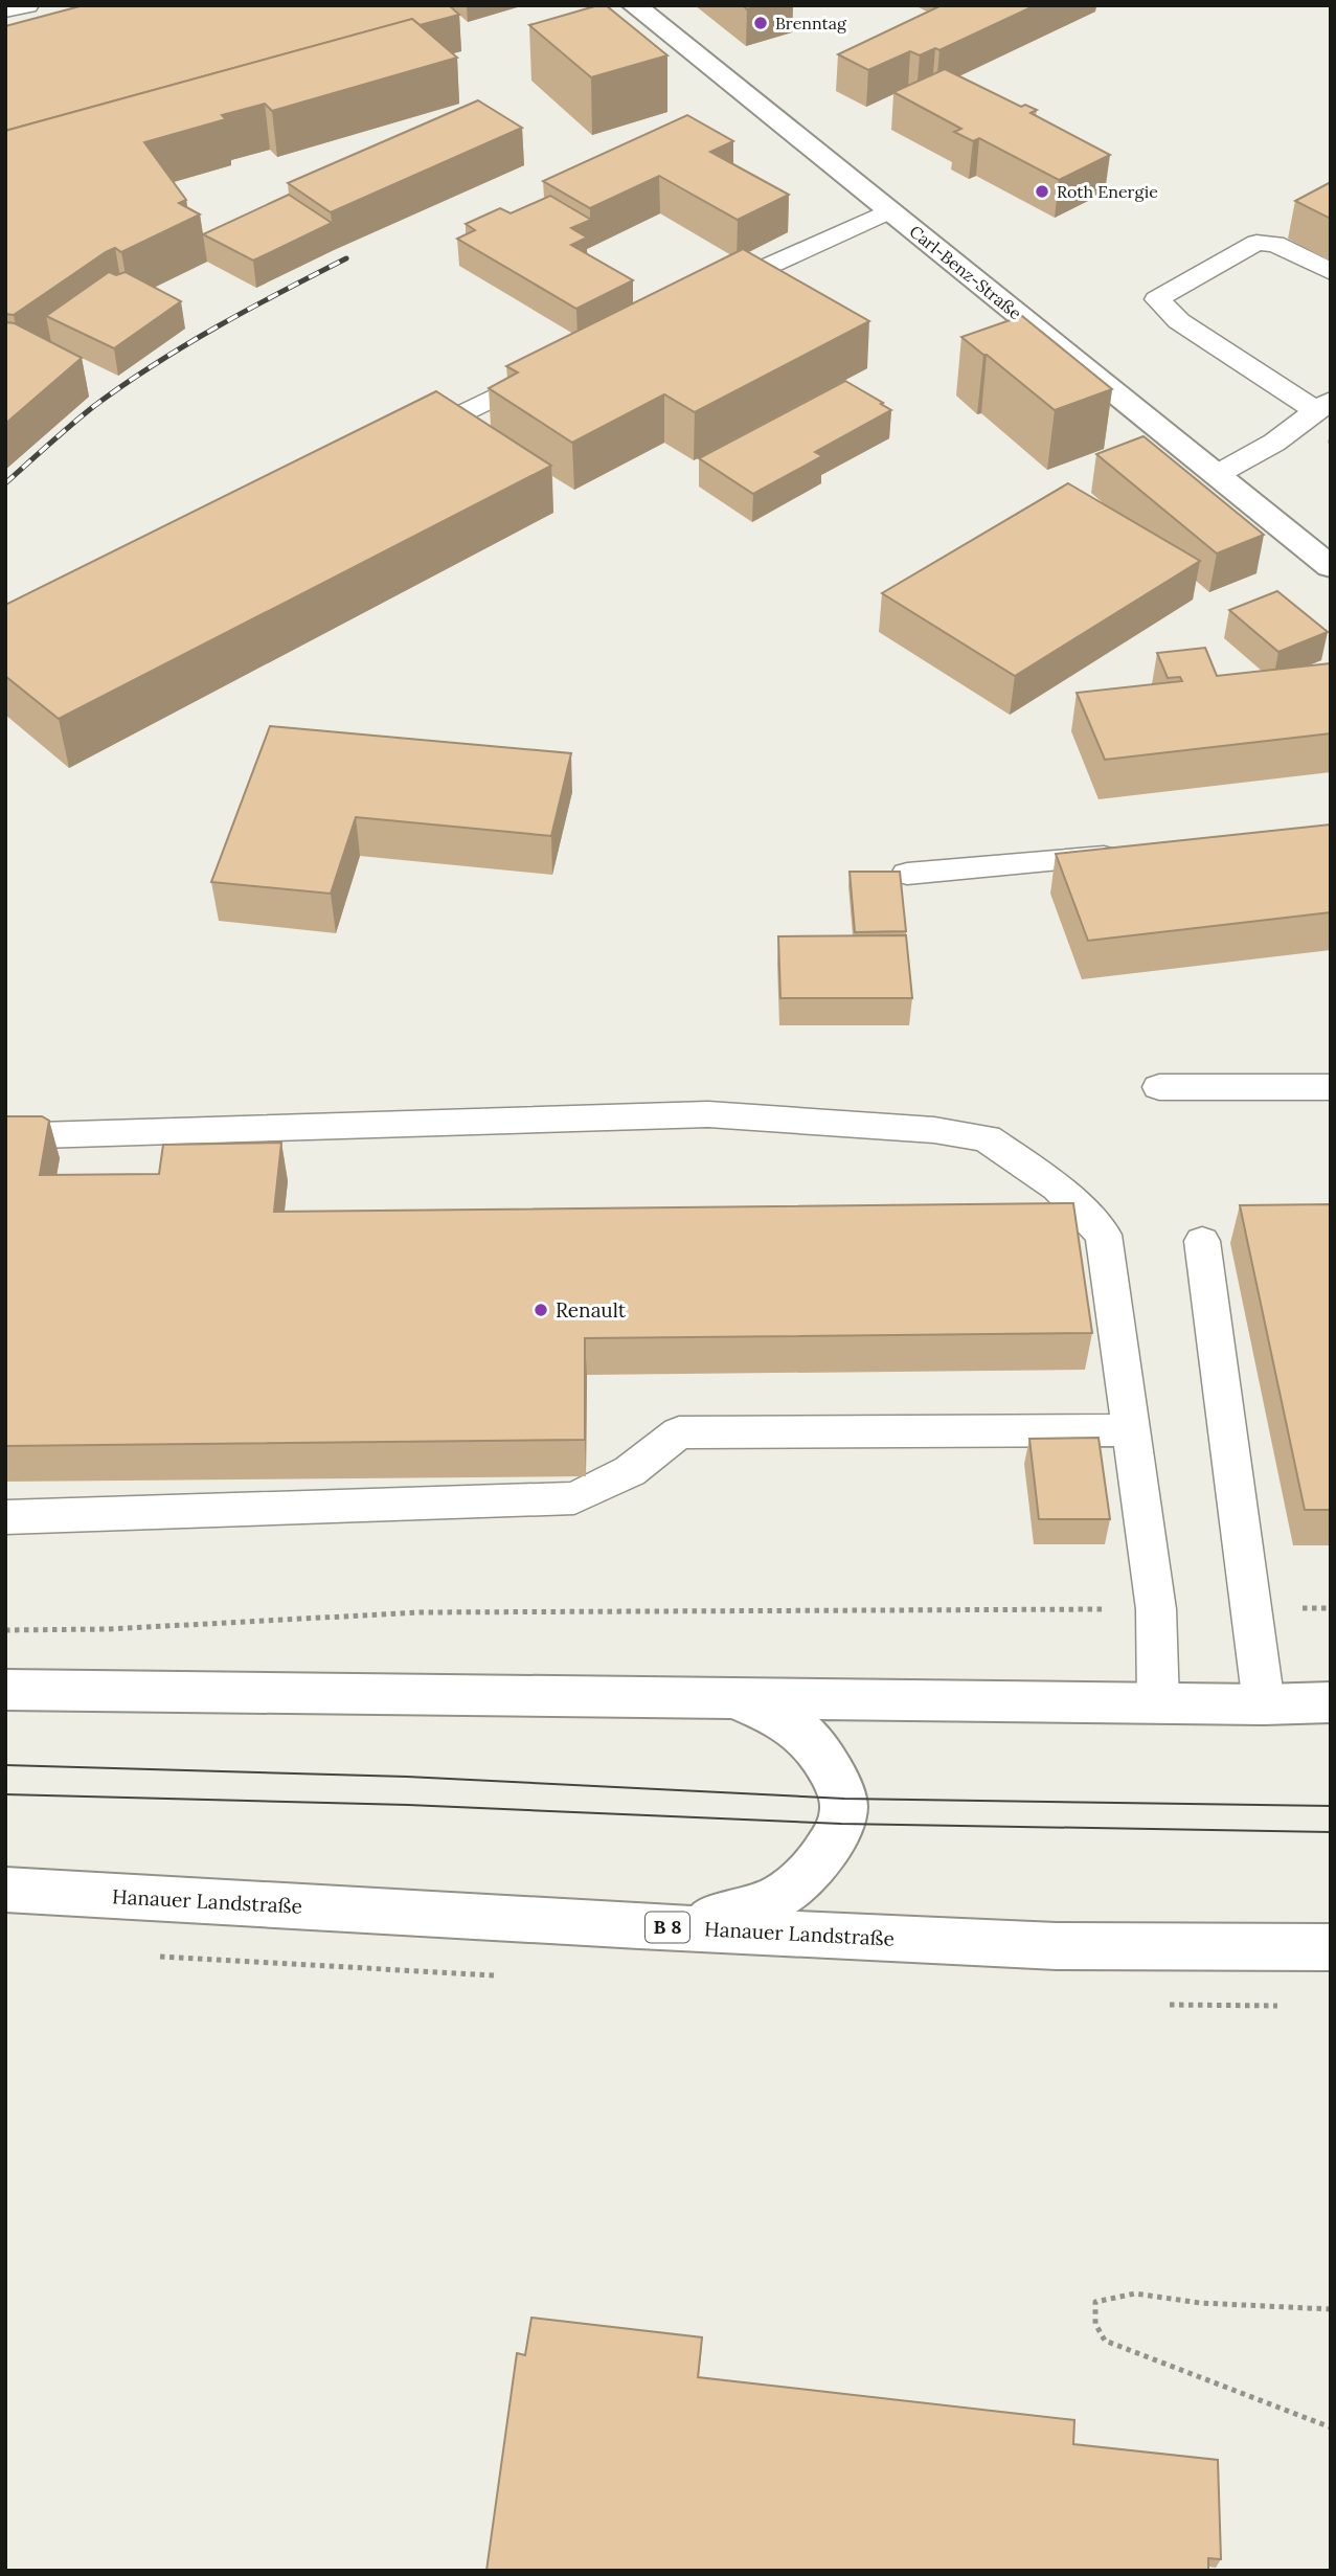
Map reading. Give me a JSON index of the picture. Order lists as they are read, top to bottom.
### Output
{
  "streets": {
    "main road": ["Carl-Benz-Straße", "Hanauer Landstraße", "B 8"]
  },
  "places": ["Brenntag", "Roth Energie", "Renault"]
}
